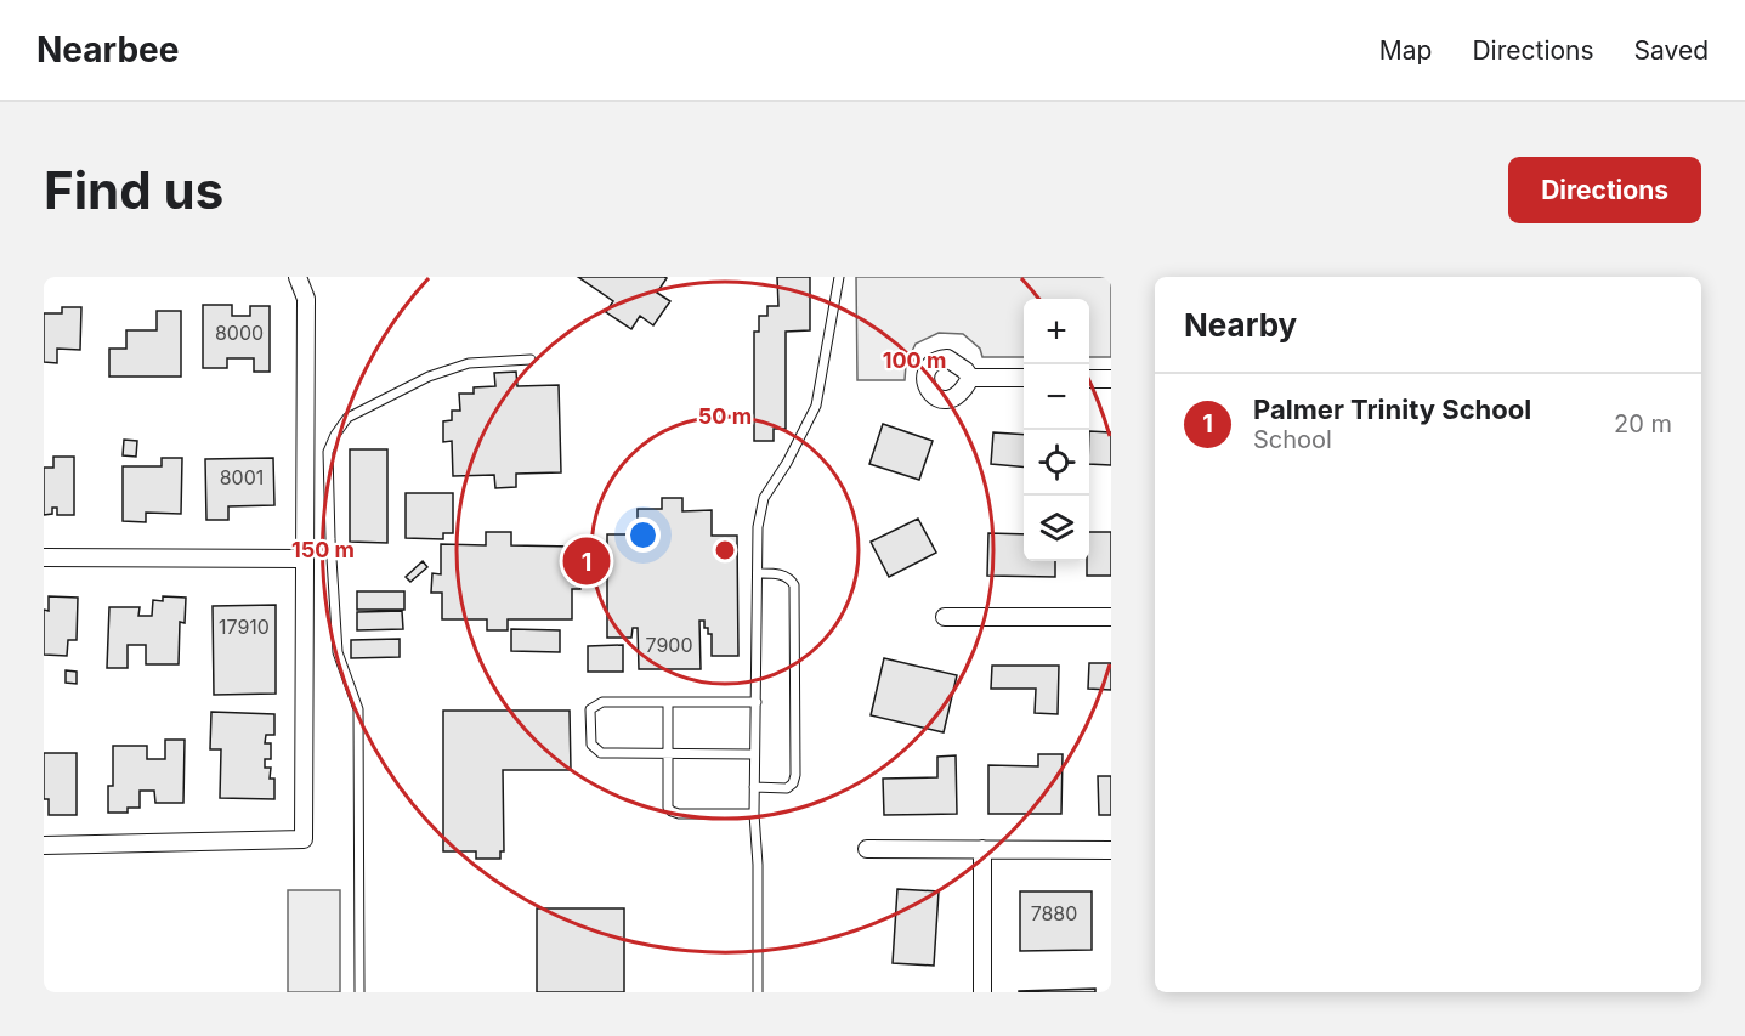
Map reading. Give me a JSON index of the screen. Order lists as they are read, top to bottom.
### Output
{
  "house_numbers": [
    "8000",
    "8001",
    "17910",
    "7900",
    "7880"
  ],
  "page": {
    "header": "Nearbee",
    "nav": ["Map", "Directions", "Saved"],
    "buttons": "Directions",
    "title": "Find us",
    "heading": "Nearby",
    "map_buttons": ["+", "−"],
    "list": [
      {
        "mark": "1",
        "name": "Palmer Trinity School",
        "note": "School",
        "value": "20 m"
      }
    ],
    "pins": "1"
  },
  "rings": ["100 m", "50 m", "150 m"]
}
